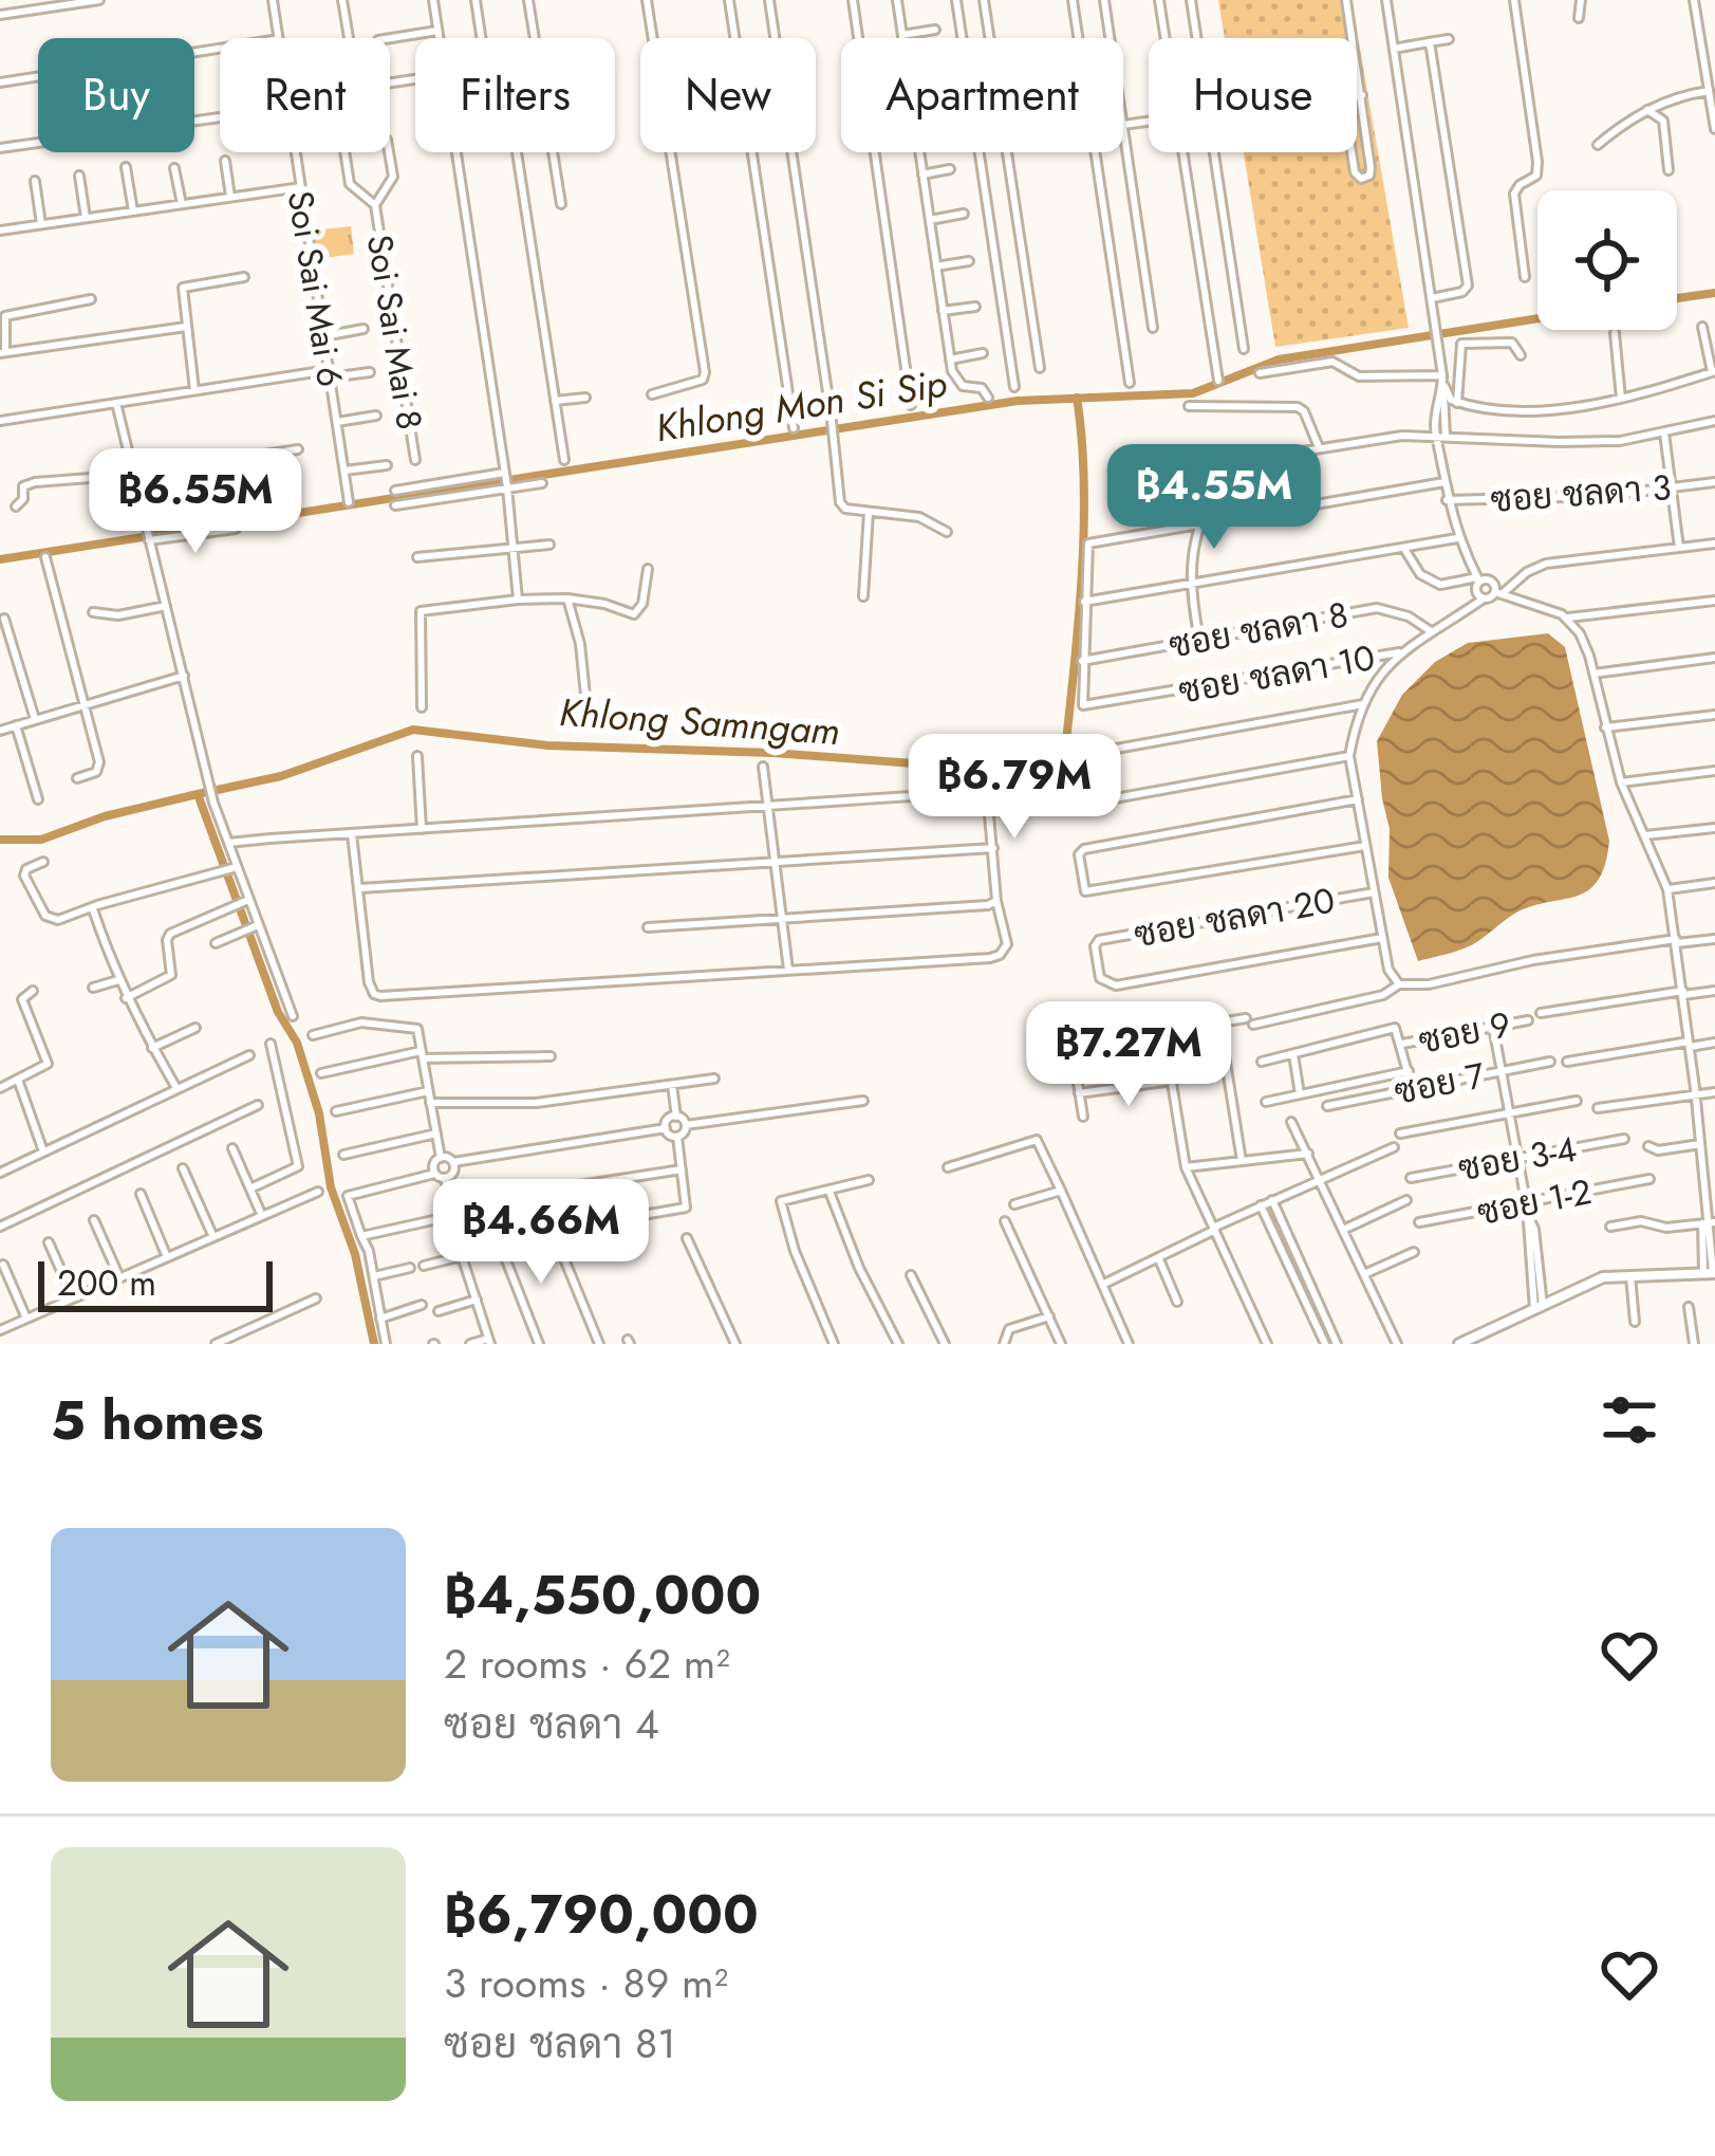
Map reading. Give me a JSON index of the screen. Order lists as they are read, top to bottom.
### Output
{
  "streets": {
    "street": [
      "Soi Sai Mai 6",
      "Soi Sai Mai 8",
      "ซอย ชลดา 3",
      "ซอย ชลดา 8",
      "ซอย ชลดา 10",
      "ซอย ชลดา 20",
      "ซอย 9",
      "ซอย 7",
      "ซอย 3-4",
      "ซอย 1-2"
    ]
  },
  "crossings": [
    ["ซอย ชลดา 8", "ซอย ชลดา 10"]
  ],
  "water": ["Khlong Mon Si Sip", "Khlong Samngam"],
  "scale_bar": "200 m",
  "page": {
    "chip": [
      "Buy",
      "Rent",
      "Filters",
      "New",
      "Apartment",
      "House"
    ],
    "price": [
      "฿4.55M",
      "฿6.55M",
      "฿6.79M",
      "฿7.27M",
      "฿4.66M"
    ],
    "scale": "200 m",
    "heading": "5 homes",
    "list": [
      {
        "name": "฿4,550,000",
        "note": "2 rooms · 62 m² · ซอย ชลดา 4"
      },
      {
        "name": "฿6,790,000",
        "note": "3 rooms · 89 m² · ซอย ชลดา 81"
      }
    ]
  }
}
